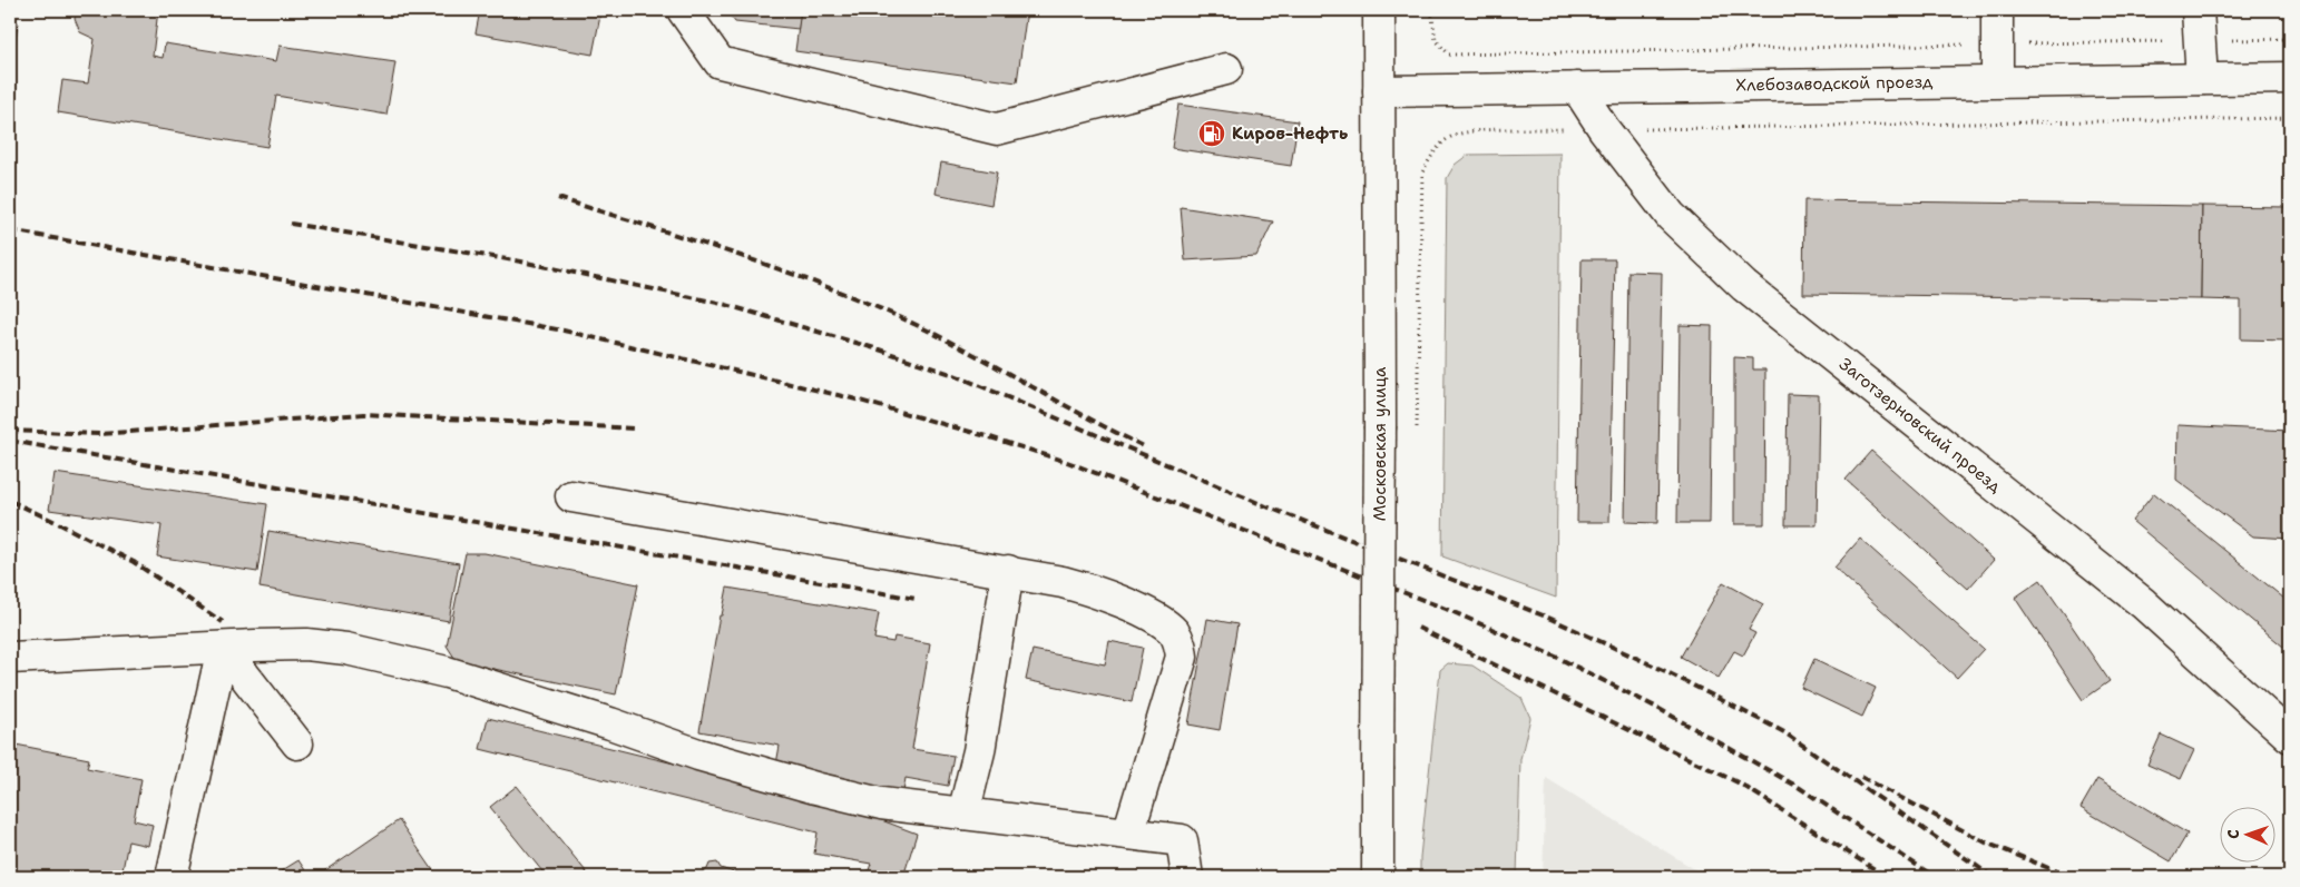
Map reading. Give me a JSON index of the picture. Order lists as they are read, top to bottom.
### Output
{
  "streets": {
    "street": ["Хлебозаводской проезд", "Заготзерновский проезд", "Московская улица"]
  },
  "crossings": [
    ["Хлебозаводской проезд", "Заготзерновский проезд"],
    ["Хлебозаводской проезд", "Московская улица"]
  ],
  "places": {
    "fuel station": ["Киров-Нефть"]
  },
  "north": "left"
}
